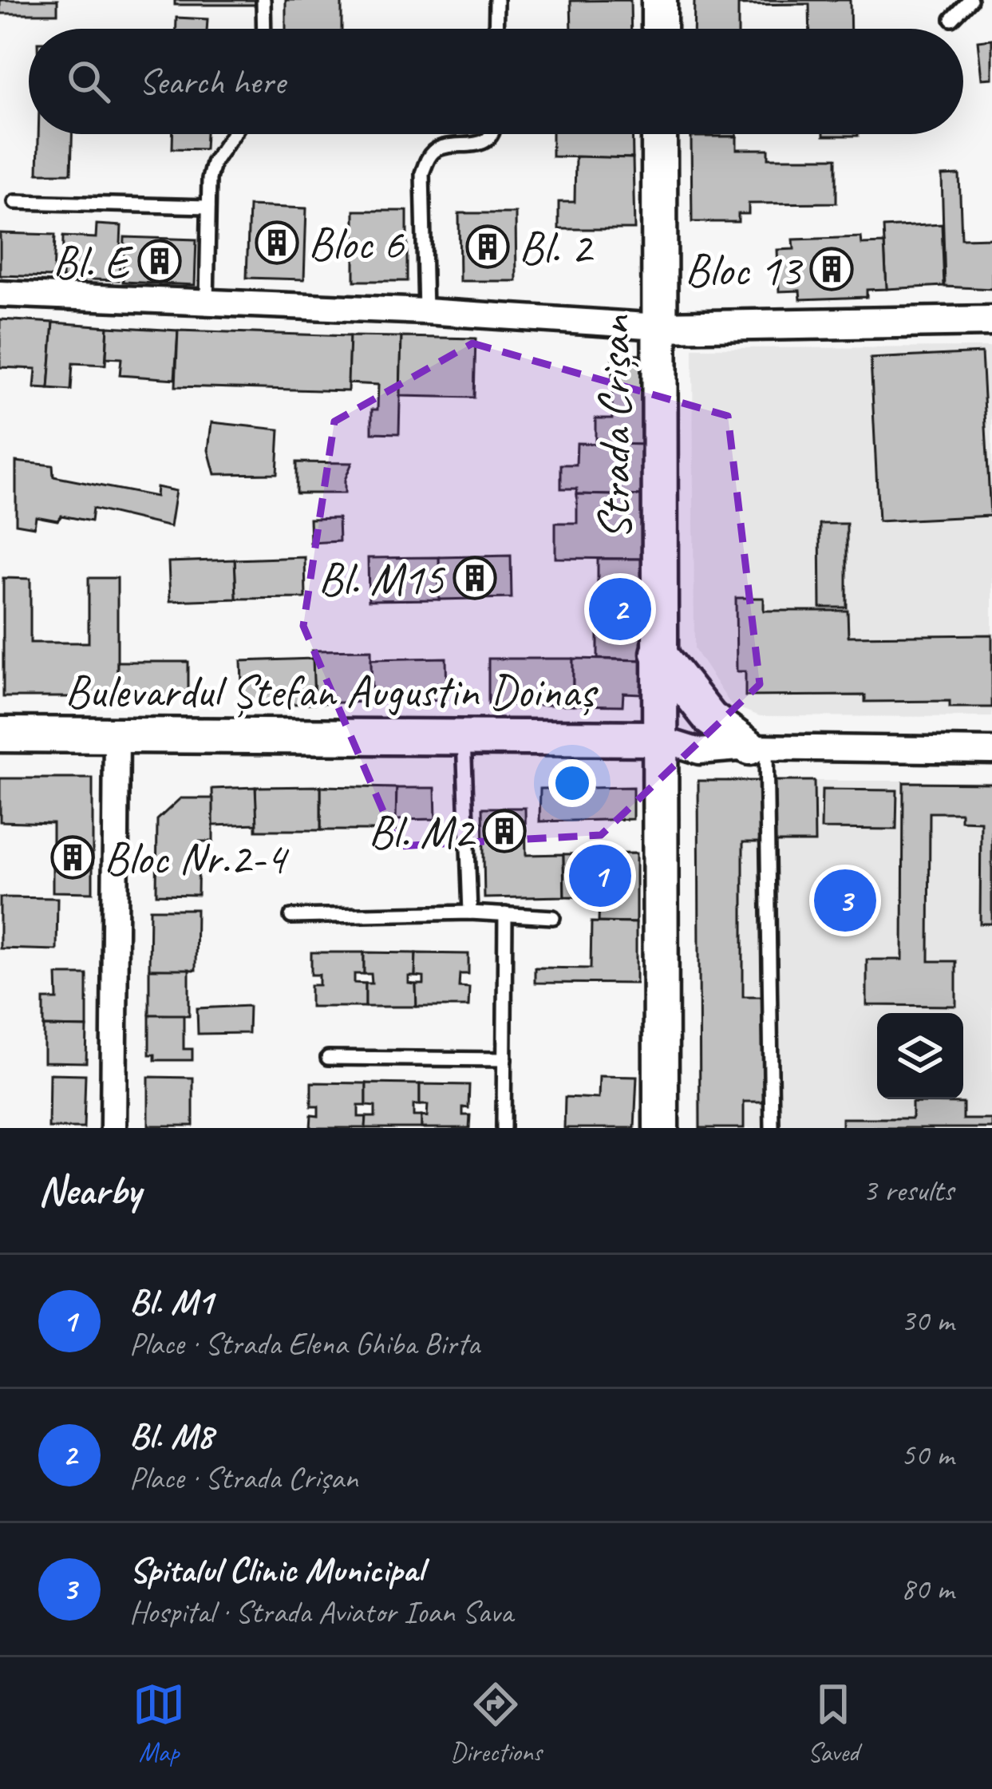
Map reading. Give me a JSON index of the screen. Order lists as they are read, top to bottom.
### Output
{
  "streets": {
    "main road": ["Strada Crișan", "Bulevardul Ștefan Augustin Doinaș"]
  },
  "crossings": [
    ["Strada Crișan", "Bulevardul Ștefan Augustin Doinaș"]
  ],
  "places": {
    "building": [
      "Bloc 6",
      "Bl. 2",
      "Bl. E",
      "Bloc 13",
      "Bl. M15",
      "Bl. M2",
      "Bloc Nr.2-4"
    ]
  },
  "page": {
    "search": "Search here",
    "pins": ["2", "1", "3"],
    "heading": ["Nearby", "3 results"],
    "list": [
      {
        "mark": "1",
        "name": "Bl. M1",
        "note": "Place · Strada Elena Ghiba Birta",
        "value": "30 m"
      },
      {
        "mark": "2",
        "name": "Bl. M8",
        "note": "Place · Strada Crișan",
        "value": "50 m"
      },
      {
        "mark": "3",
        "name": "Spitalul Clinic Municipal",
        "note": "Hospital · Strada Aviator Ioan Sava",
        "value": "80 m"
      }
    ],
    "nav": ["Map", "Directions", "Saved"]
  }
}
